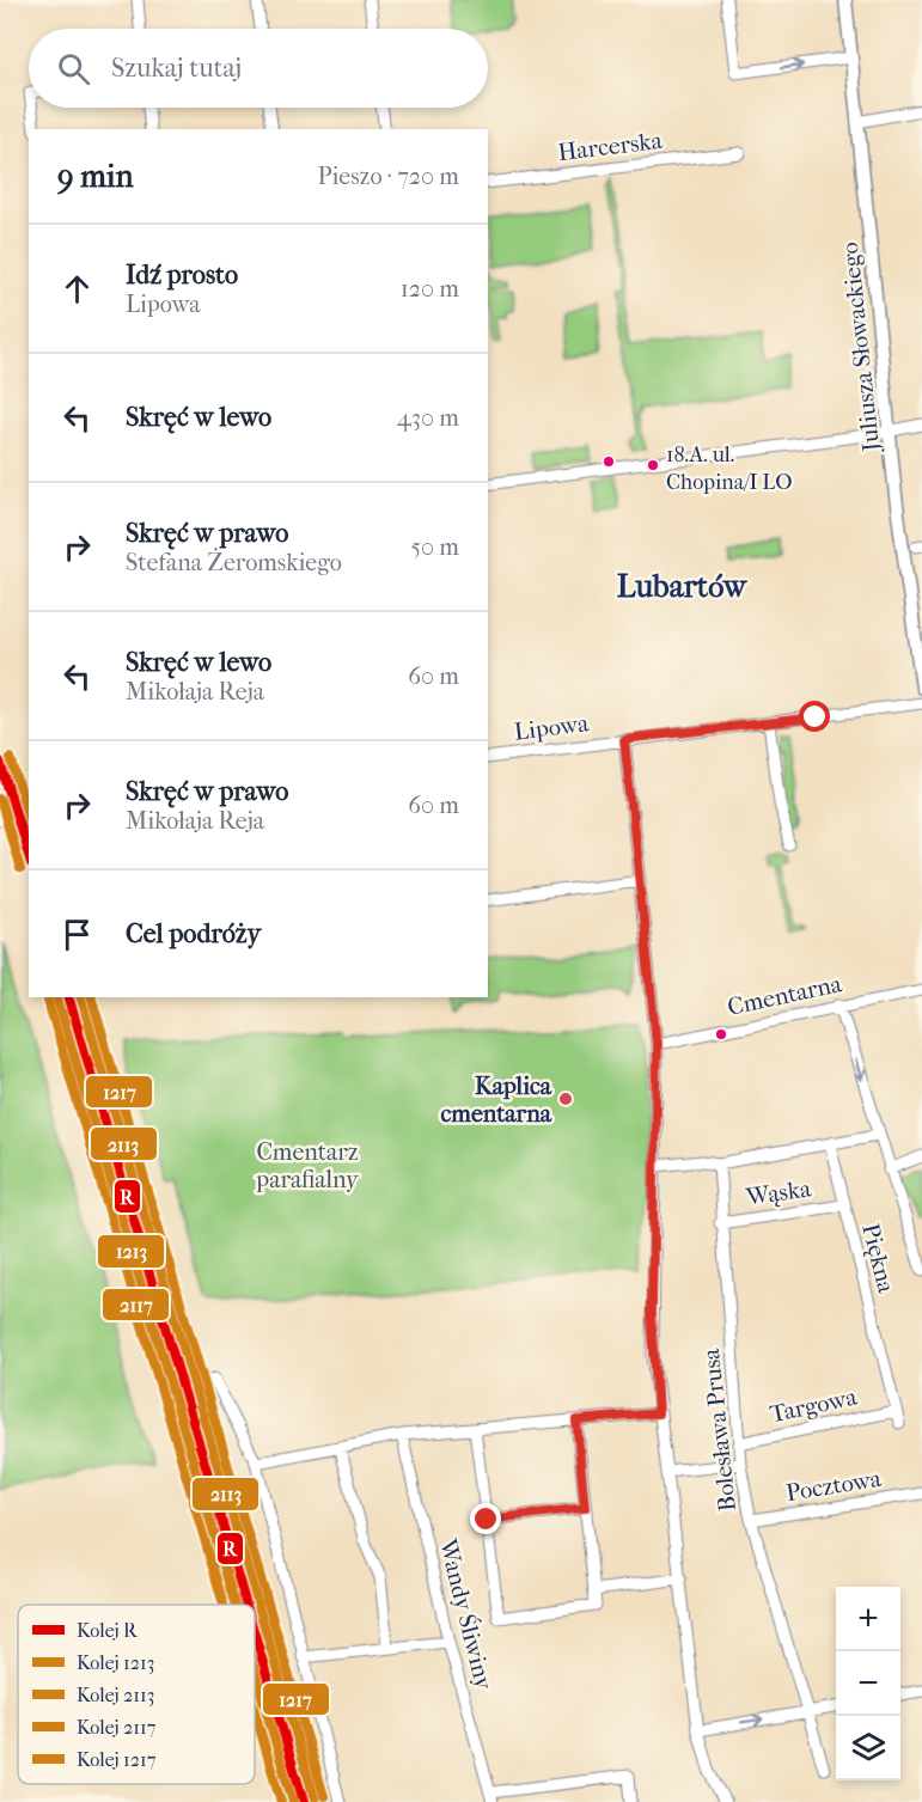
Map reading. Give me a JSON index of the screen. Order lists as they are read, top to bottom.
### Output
{
  "streets": {
    "main road": ["Juliusza Słowackiego"],
    "street": [
      "Harcerska",
      "Lipowa",
      "Cmentarna",
      "Wąska",
      "Piękna",
      "Targowa",
      "Bolesława Prusa",
      "Pocztowa",
      "Wandy Śliwiny"
    ]
  },
  "crossings": [
    ["Wąska", "Piękna"],
    ["Wąska", "Bolesława Prusa"],
    ["Piękna", "Targowa"],
    ["Targowa", "Bolesława Prusa"],
    ["Bolesława Prusa", "Pocztowa"]
  ],
  "districts": ["Lubartów"],
  "parks": ["Cmentarz parafialny"],
  "places": ["18.A. ul. Chopina/I LO", "Kaplica cmentarna"],
  "lines": [
    "rail line 2113",
    "rail line R",
    "rail line 1213",
    "rail line 1217",
    "rail line 2117"
  ],
  "legend": [
    "Kolej R",
    "Kolej 1213",
    "Kolej 2113",
    "Kolej 2117",
    "Kolej 1217"
  ],
  "page": {
    "search": "Szukaj tutaj",
    "heading": ["9 min", "Pieszo · 720 m"],
    "list": [
      ["Idź prosto", "Lipowa", "120 m"],
      ["Skręć w lewo", "430 m"],
      ["Skręć w prawo", "Stefana Żeromskiego", "50 m"],
      ["Skręć w lewo", "Mikołaja Reja", "60 m"],
      ["Skręć w prawo", "Mikołaja Reja", "60 m"],
      "Cel podróży"
    ],
    "map_buttons": ["+", "−"]
  }
}
